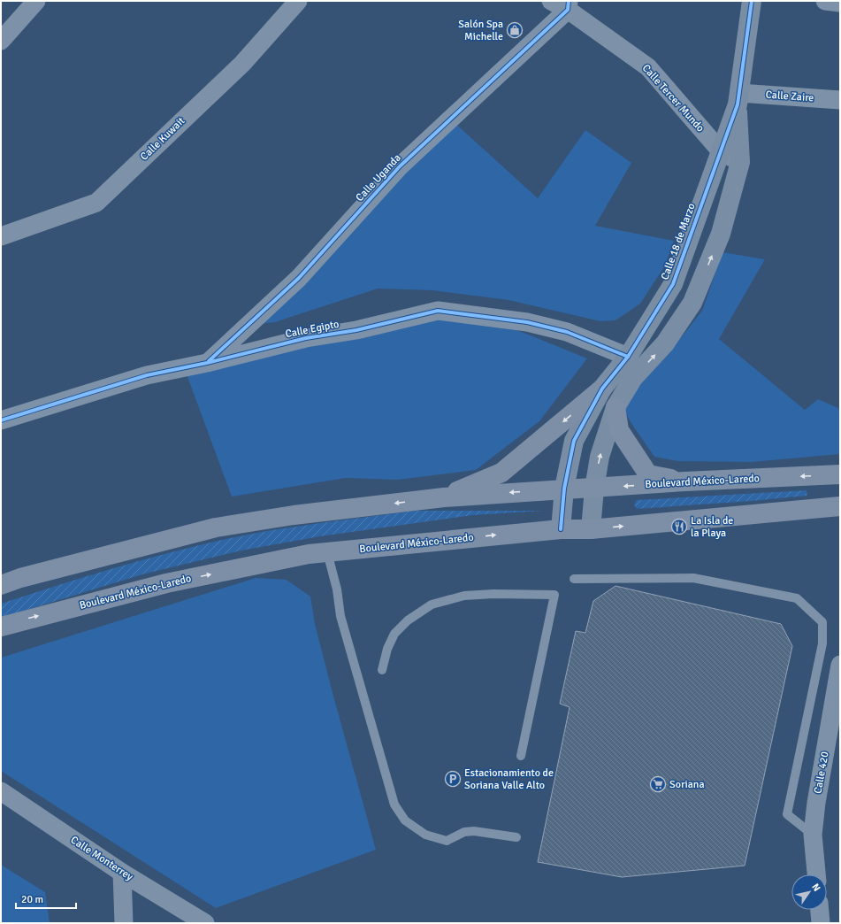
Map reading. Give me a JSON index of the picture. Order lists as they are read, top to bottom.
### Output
{
  "streets": {
    "main road": ["Boulevard México-Laredo"],
    "street": [
      "Calle Zaire",
      "Calle Tercer Mundo",
      "Calle Kuwait",
      "Calle Uganda",
      "Calle 18 de Marzo",
      "Calle Egipto",
      "Calle 420",
      "Calle Monterrey"
    ]
  },
  "crossings": [
    ["Calle Zaire", "Calle 18 de Marzo"],
    ["Calle Tercer Mundo", "Calle Uganda"],
    ["Calle Tercer Mundo", "Calle 18 de Marzo"],
    ["Calle Uganda", "Calle Egipto"],
    ["Calle 18 de Marzo", "Calle Egipto"],
    ["Calle 18 de Marzo", "Boulevard México-Laredo"]
  ],
  "places": {
    "shop": ["Salón Spa Michelle"],
    "restaurant": ["La Isla de la Playa"],
    "parking": ["Estacionamiento de Soriana Valle Alto"],
    "supermarket": ["Soriana"]
  },
  "scale_bar": "20 m",
  "north": "top right"
}
